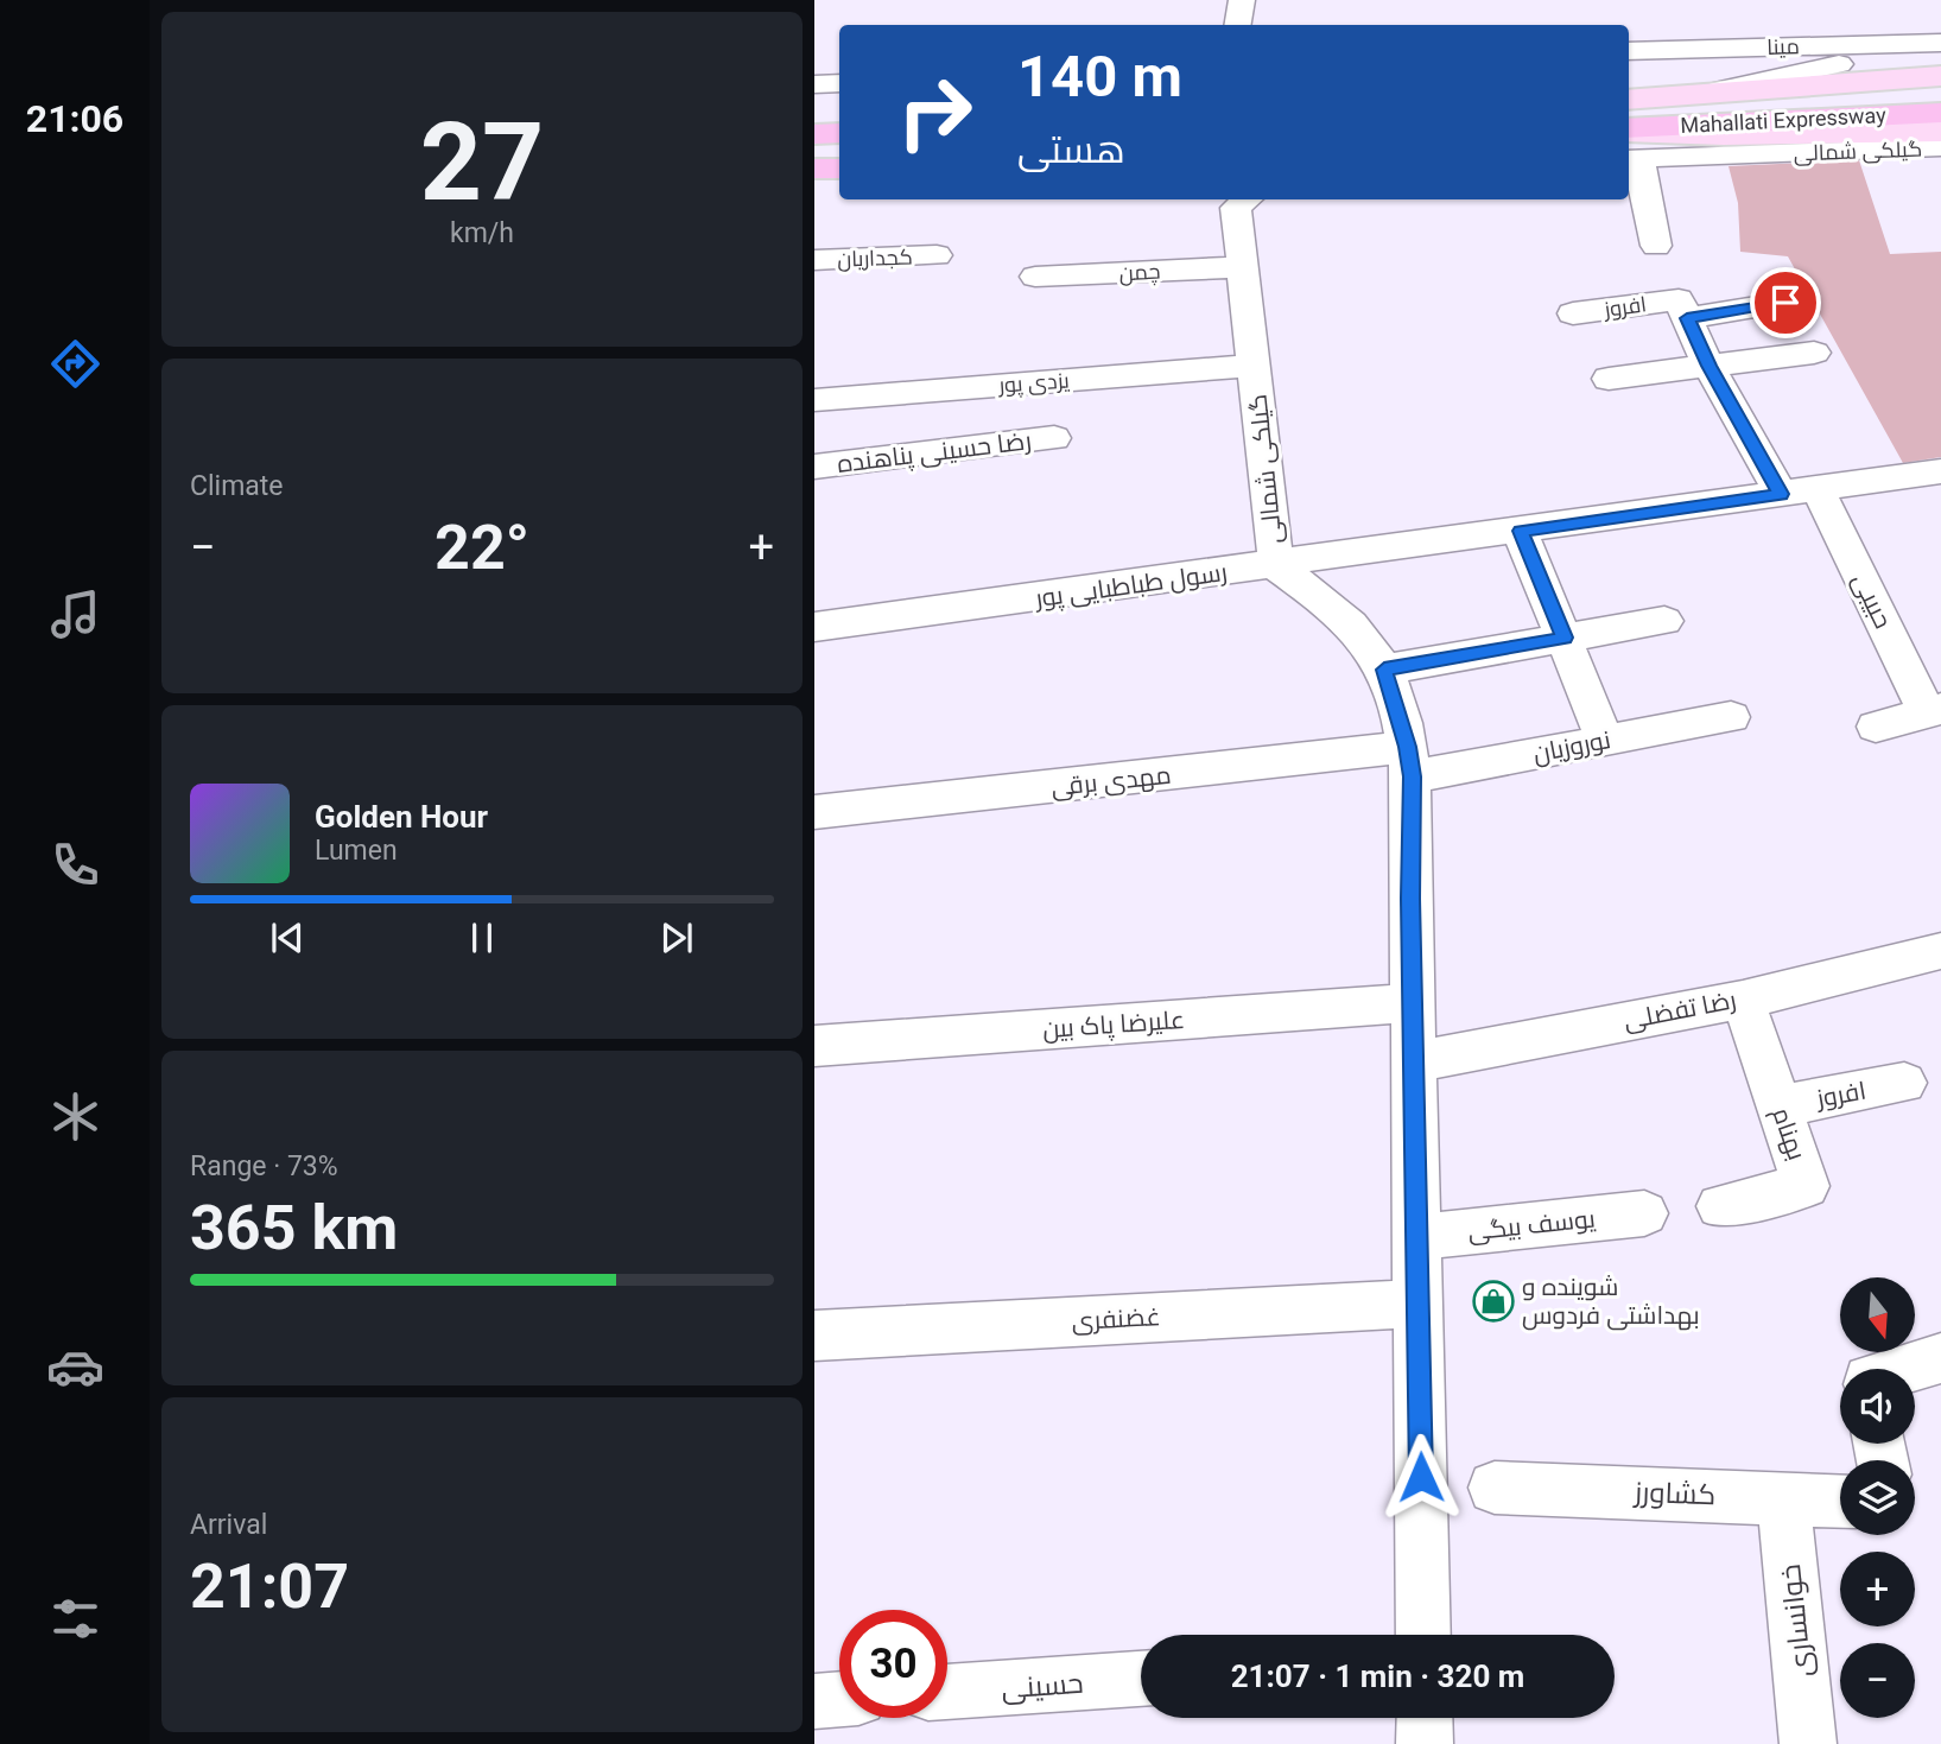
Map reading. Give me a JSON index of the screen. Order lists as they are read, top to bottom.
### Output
{
  "streets": {
    "highway": ["Mahallati Expressway"],
    "street": [
      "مینا",
      "گيلکی شمالی",
      "کجداریان",
      "چمن",
      "افروز",
      "یزدی پور",
      "رضا حسینی پناهنده",
      "رسول طباطبایی پور",
      "حبیبی",
      "نوروزیان",
      "مهدی برقی",
      "رضا تفضلی",
      "علیرضا پاک بین",
      "بهنام",
      "یوسف بیگی",
      "غضنفری",
      "کشاورز",
      "خوانساری",
      "حسینی"
    ]
  },
  "crossings": [
    ["Mahallati Expressway", "گيلکی شمالی"],
    ["گيلکی شمالی", "چمن"],
    ["گيلکی شمالی", "یزدی پور"],
    ["گيلکی شمالی", "رسول طباطبایی پور"],
    ["گيلکی شمالی", "نوروزیان"],
    ["گيلکی شمالی", "مهدی برقی"],
    ["گيلکی شمالی", "رضا تفضلی"],
    ["گيلکی شمالی", "علیرضا پاک بین"],
    ["گيلکی شمالی", "یوسف بیگی"],
    ["گيلکی شمالی", "غضنفری"],
    ["افروز", "بهنام"],
    ["رسول طباطبایی پور", "حبیبی"],
    ["نوروزیان", "مهدی برقی"],
    ["رضا تفضلی", "بهنام"],
    ["کشاورز", "خوانساری"]
  ],
  "places": {
    "shop": ["شوینده و بهداشتی فردوس"]
  },
  "north": "bottom",
  "page": {
    "tabs": "21:06",
    "tile": [
      ["27", "km/h"],
      "Climate",
      ["Range · 73%", "365 km"],
      ["Arrival", "21:07"]
    ],
    "turn": ["140 m", "هستی"],
    "heat": ["−", "22°", "+"],
    "song": ["Golden Hour", "Lumen"],
    "map_buttons": ["+", "−"],
    "limit": "30",
    "trip": "21:07 · 1 min · 320 m"
  }
}
